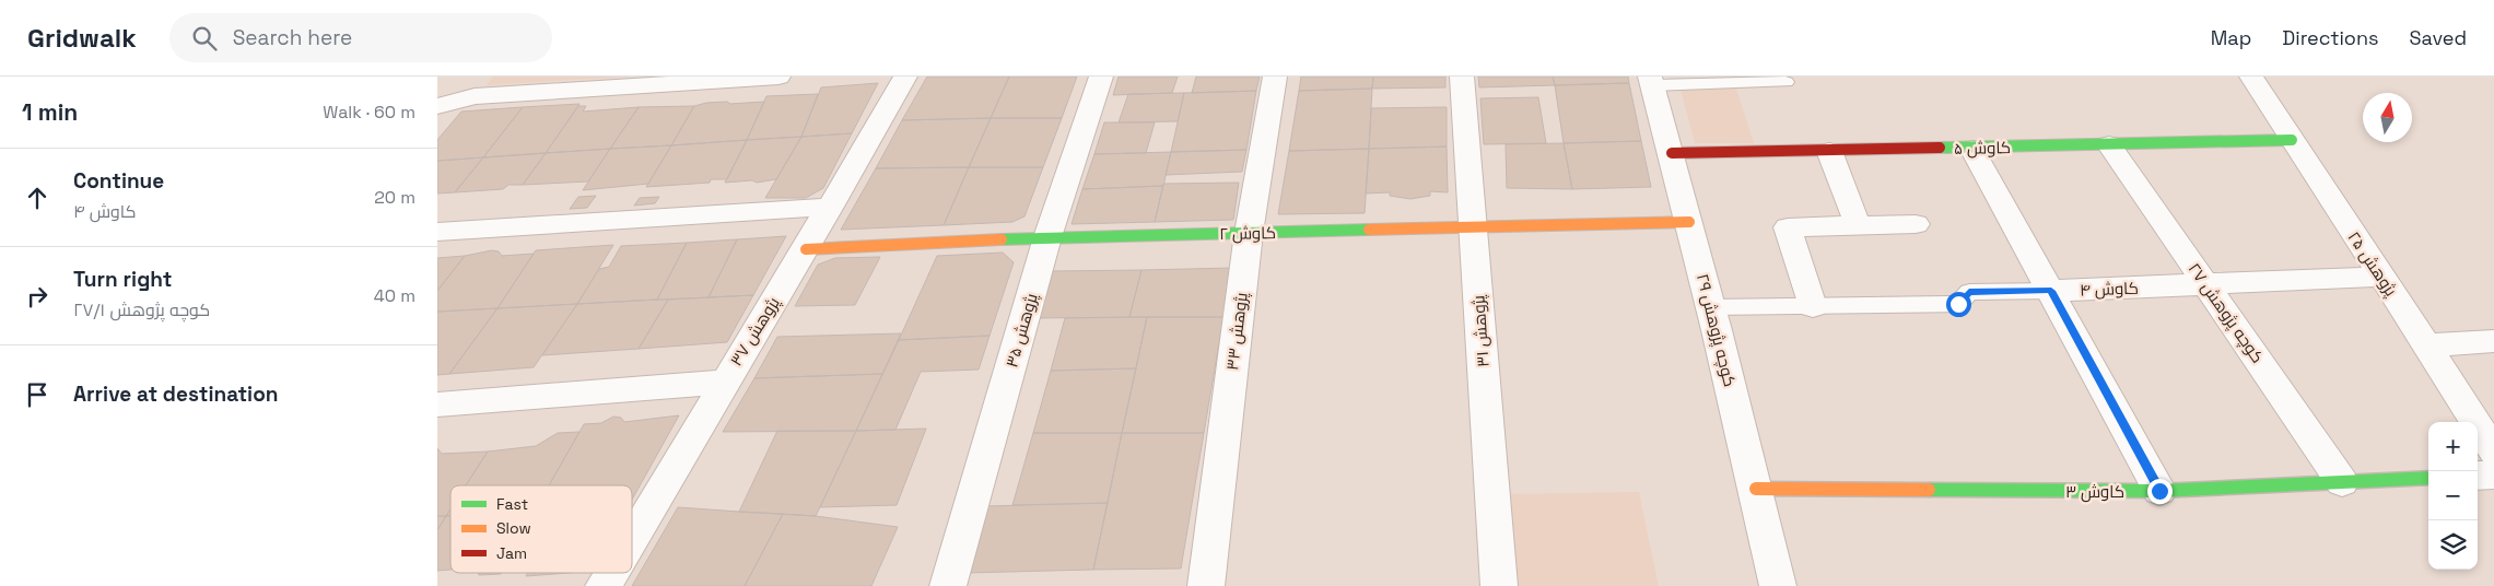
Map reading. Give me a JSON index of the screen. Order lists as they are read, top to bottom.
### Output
{
  "streets": {
    "street": [
      "کاوش ۵",
      "کاوش ۲",
      "پژوهش ۲۵",
      "کاوش ۴",
      "کوچه پژوهش ۲۷",
      "پژوهش ۳۵",
      "کوچه پژوهش ۲۹",
      "پژوهش ۳۷",
      "پژوهش ۳۳",
      "پژوهش ۳۱",
      "کاوش ۳"
    ]
  },
  "crossings": [
    ["کاوش ۵", "پژوهش ۲۵"],
    ["کاوش ۵", "کوچه پژوهش ۲۷"],
    ["کاوش ۵", "کوچه پژوهش ۲۹"],
    ["کاوش ۲", "پژوهش ۳۵"],
    ["کاوش ۲", "کوچه پژوهش ۲۹"],
    ["کاوش ۲", "پژوهش ۳۷"],
    ["کاوش ۲", "پژوهش ۳۳"],
    ["کاوش ۲", "پژوهش ۳۱"],
    ["پژوهش ۲۵", "کاوش ۴"],
    ["کاوش ۴", "کوچه پژوهش ۲۷"],
    ["کاوش ۴", "کوچه پژوهش ۲۹"],
    ["کوچه پژوهش ۲۷", "کاوش ۳"],
    ["کوچه پژوهش ۲۹", "کاوش ۳"]
  ],
  "legend": ["Fast", "Slow", "Jam"],
  "north": "top",
  "page": {
    "header": "Gridwalk",
    "search": "Search here",
    "nav": ["Map", "Directions", "Saved"],
    "heading": ["1 min", "Walk · 60 m"],
    "list": [
      ["Continue", "کاوش ۴", "20 m"],
      ["Turn right", "کوچه پژوهش ۲۷/۱", "40 m"],
      "Arrive at destination"
    ],
    "map_buttons": ["+", "−"]
  }
}
